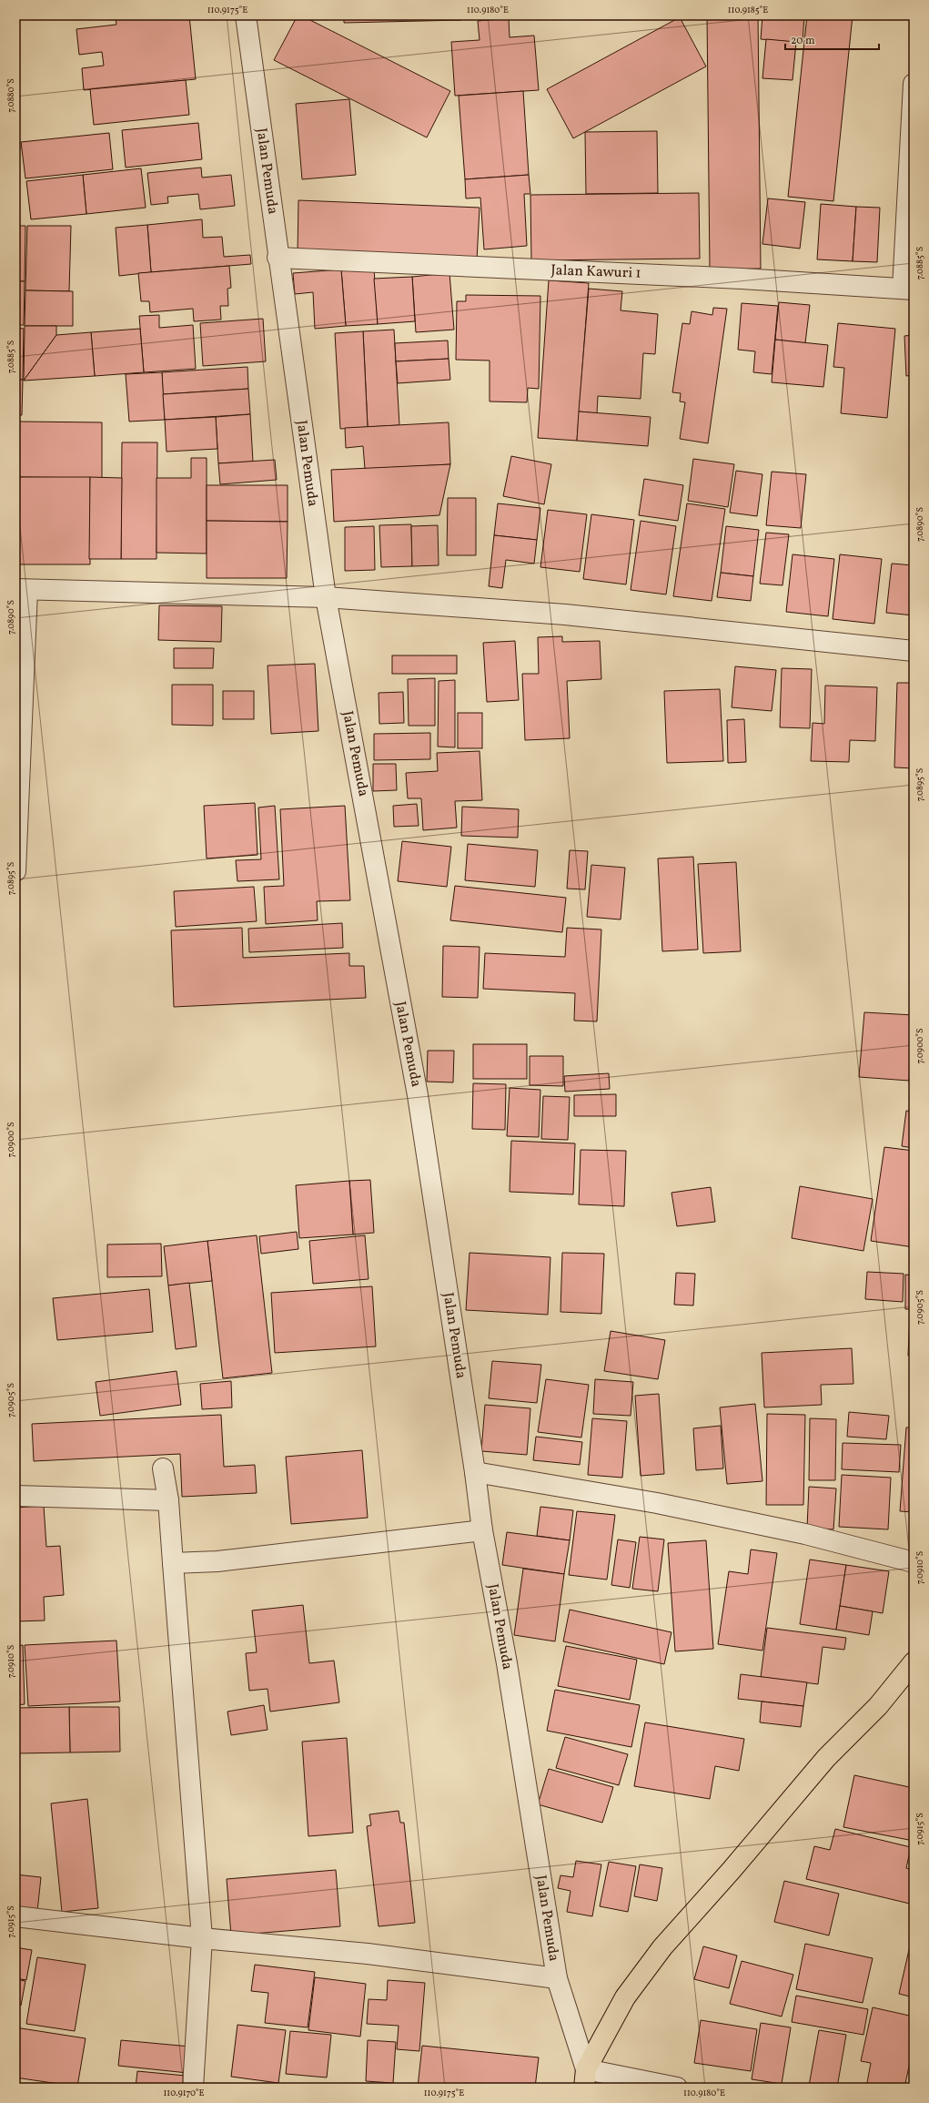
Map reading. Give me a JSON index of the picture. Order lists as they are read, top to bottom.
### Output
{
  "streets": {
    "street": ["Jalan Pemuda", "Jalan Kawuri 1"]
  },
  "crossings": [
    ["Jalan Pemuda", "Jalan Kawuri 1"]
  ],
  "scale_bar": "20 m",
  "coordinates": [
    "110.9175°E",
    "110.9180°E",
    "110.9185°E",
    "7.0880°S",
    "7.0885°S",
    "7.0890°S",
    "7.0895°S",
    "7.0900°S",
    "7.0905°S",
    "7.0910°S",
    "7.0915°S",
    "110.9170°E"
  ]
}
